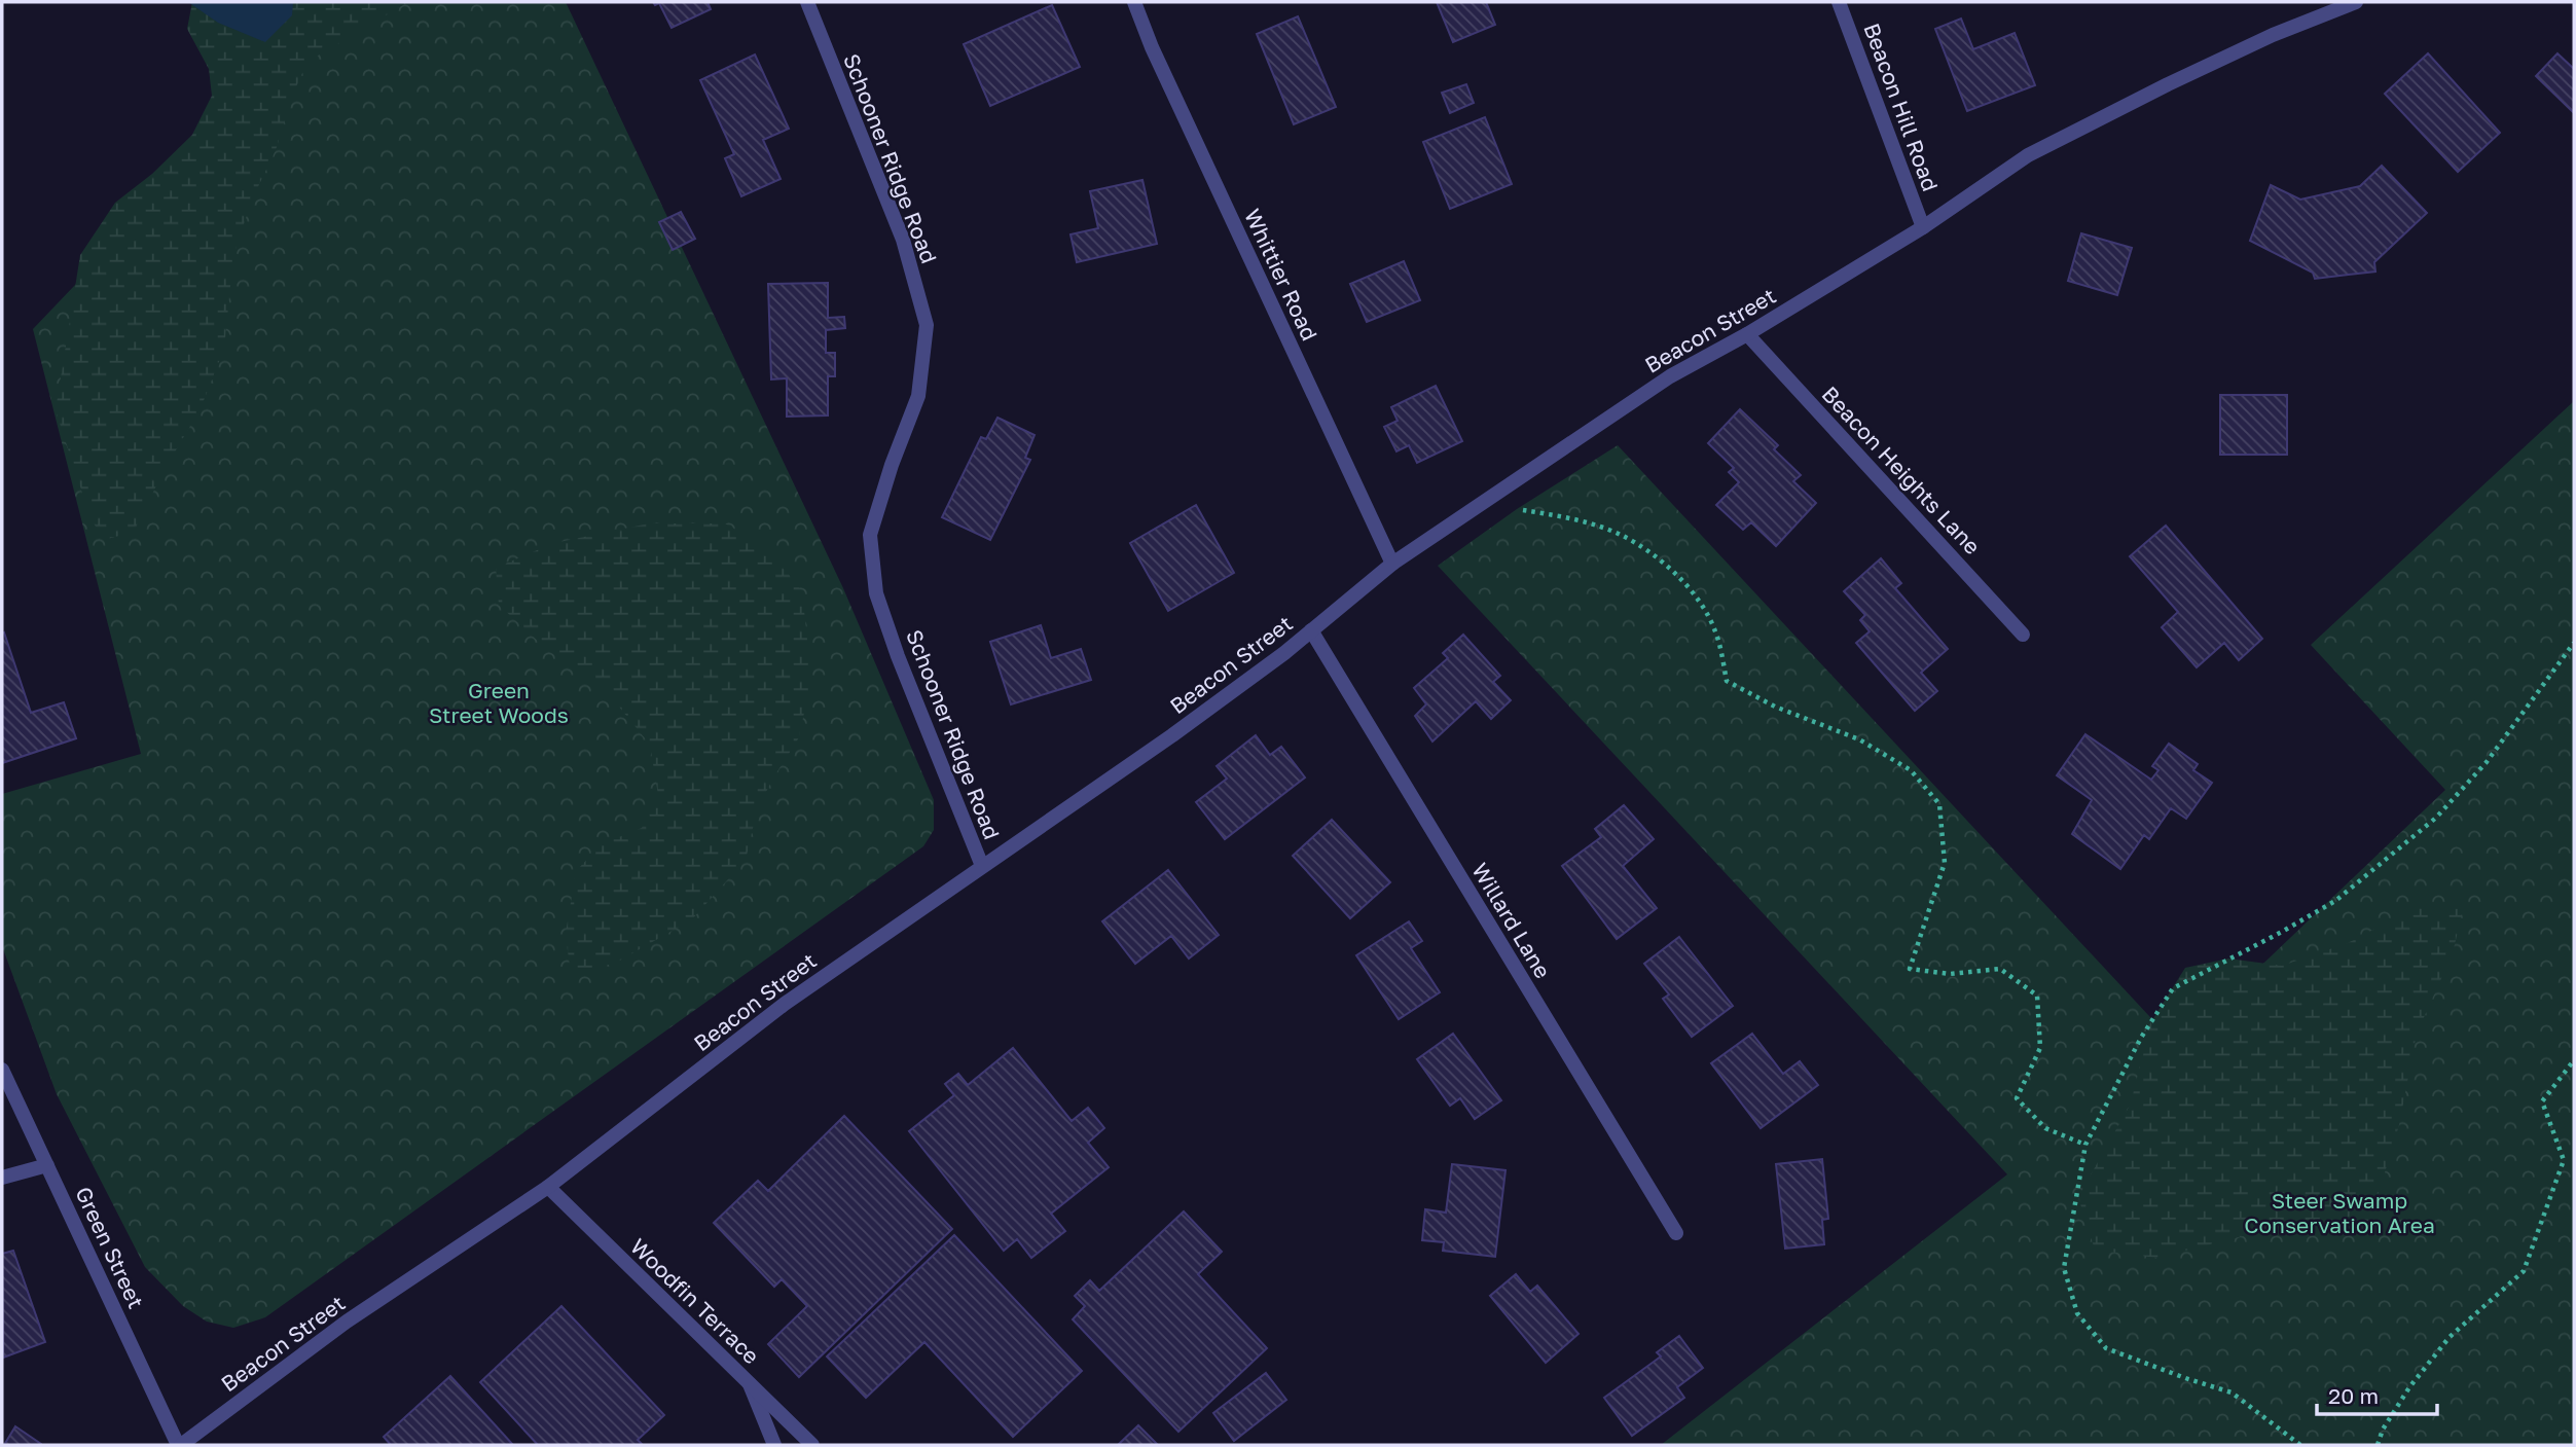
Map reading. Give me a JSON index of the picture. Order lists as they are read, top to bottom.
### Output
{
  "streets": {
    "street": [
      "Beacon Hill Road",
      "Schooner Ridge Road",
      "Whittier Road",
      "Beacon Street",
      "Beacon Heights Lane",
      "Willard Lane",
      "Green Street",
      "Woodfin Terrace"
    ]
  },
  "crossings": [
    ["Beacon Hill Road", "Beacon Street"],
    ["Schooner Ridge Road", "Beacon Street"],
    ["Whittier Road", "Beacon Street"],
    ["Beacon Street", "Beacon Heights Lane"],
    ["Beacon Street", "Willard Lane"],
    ["Beacon Street", "Green Street"],
    ["Beacon Street", "Woodfin Terrace"]
  ],
  "parks": ["Green Street Woods", "Steer Swamp Conservation Area"],
  "scale_bar": "20 m"
}
